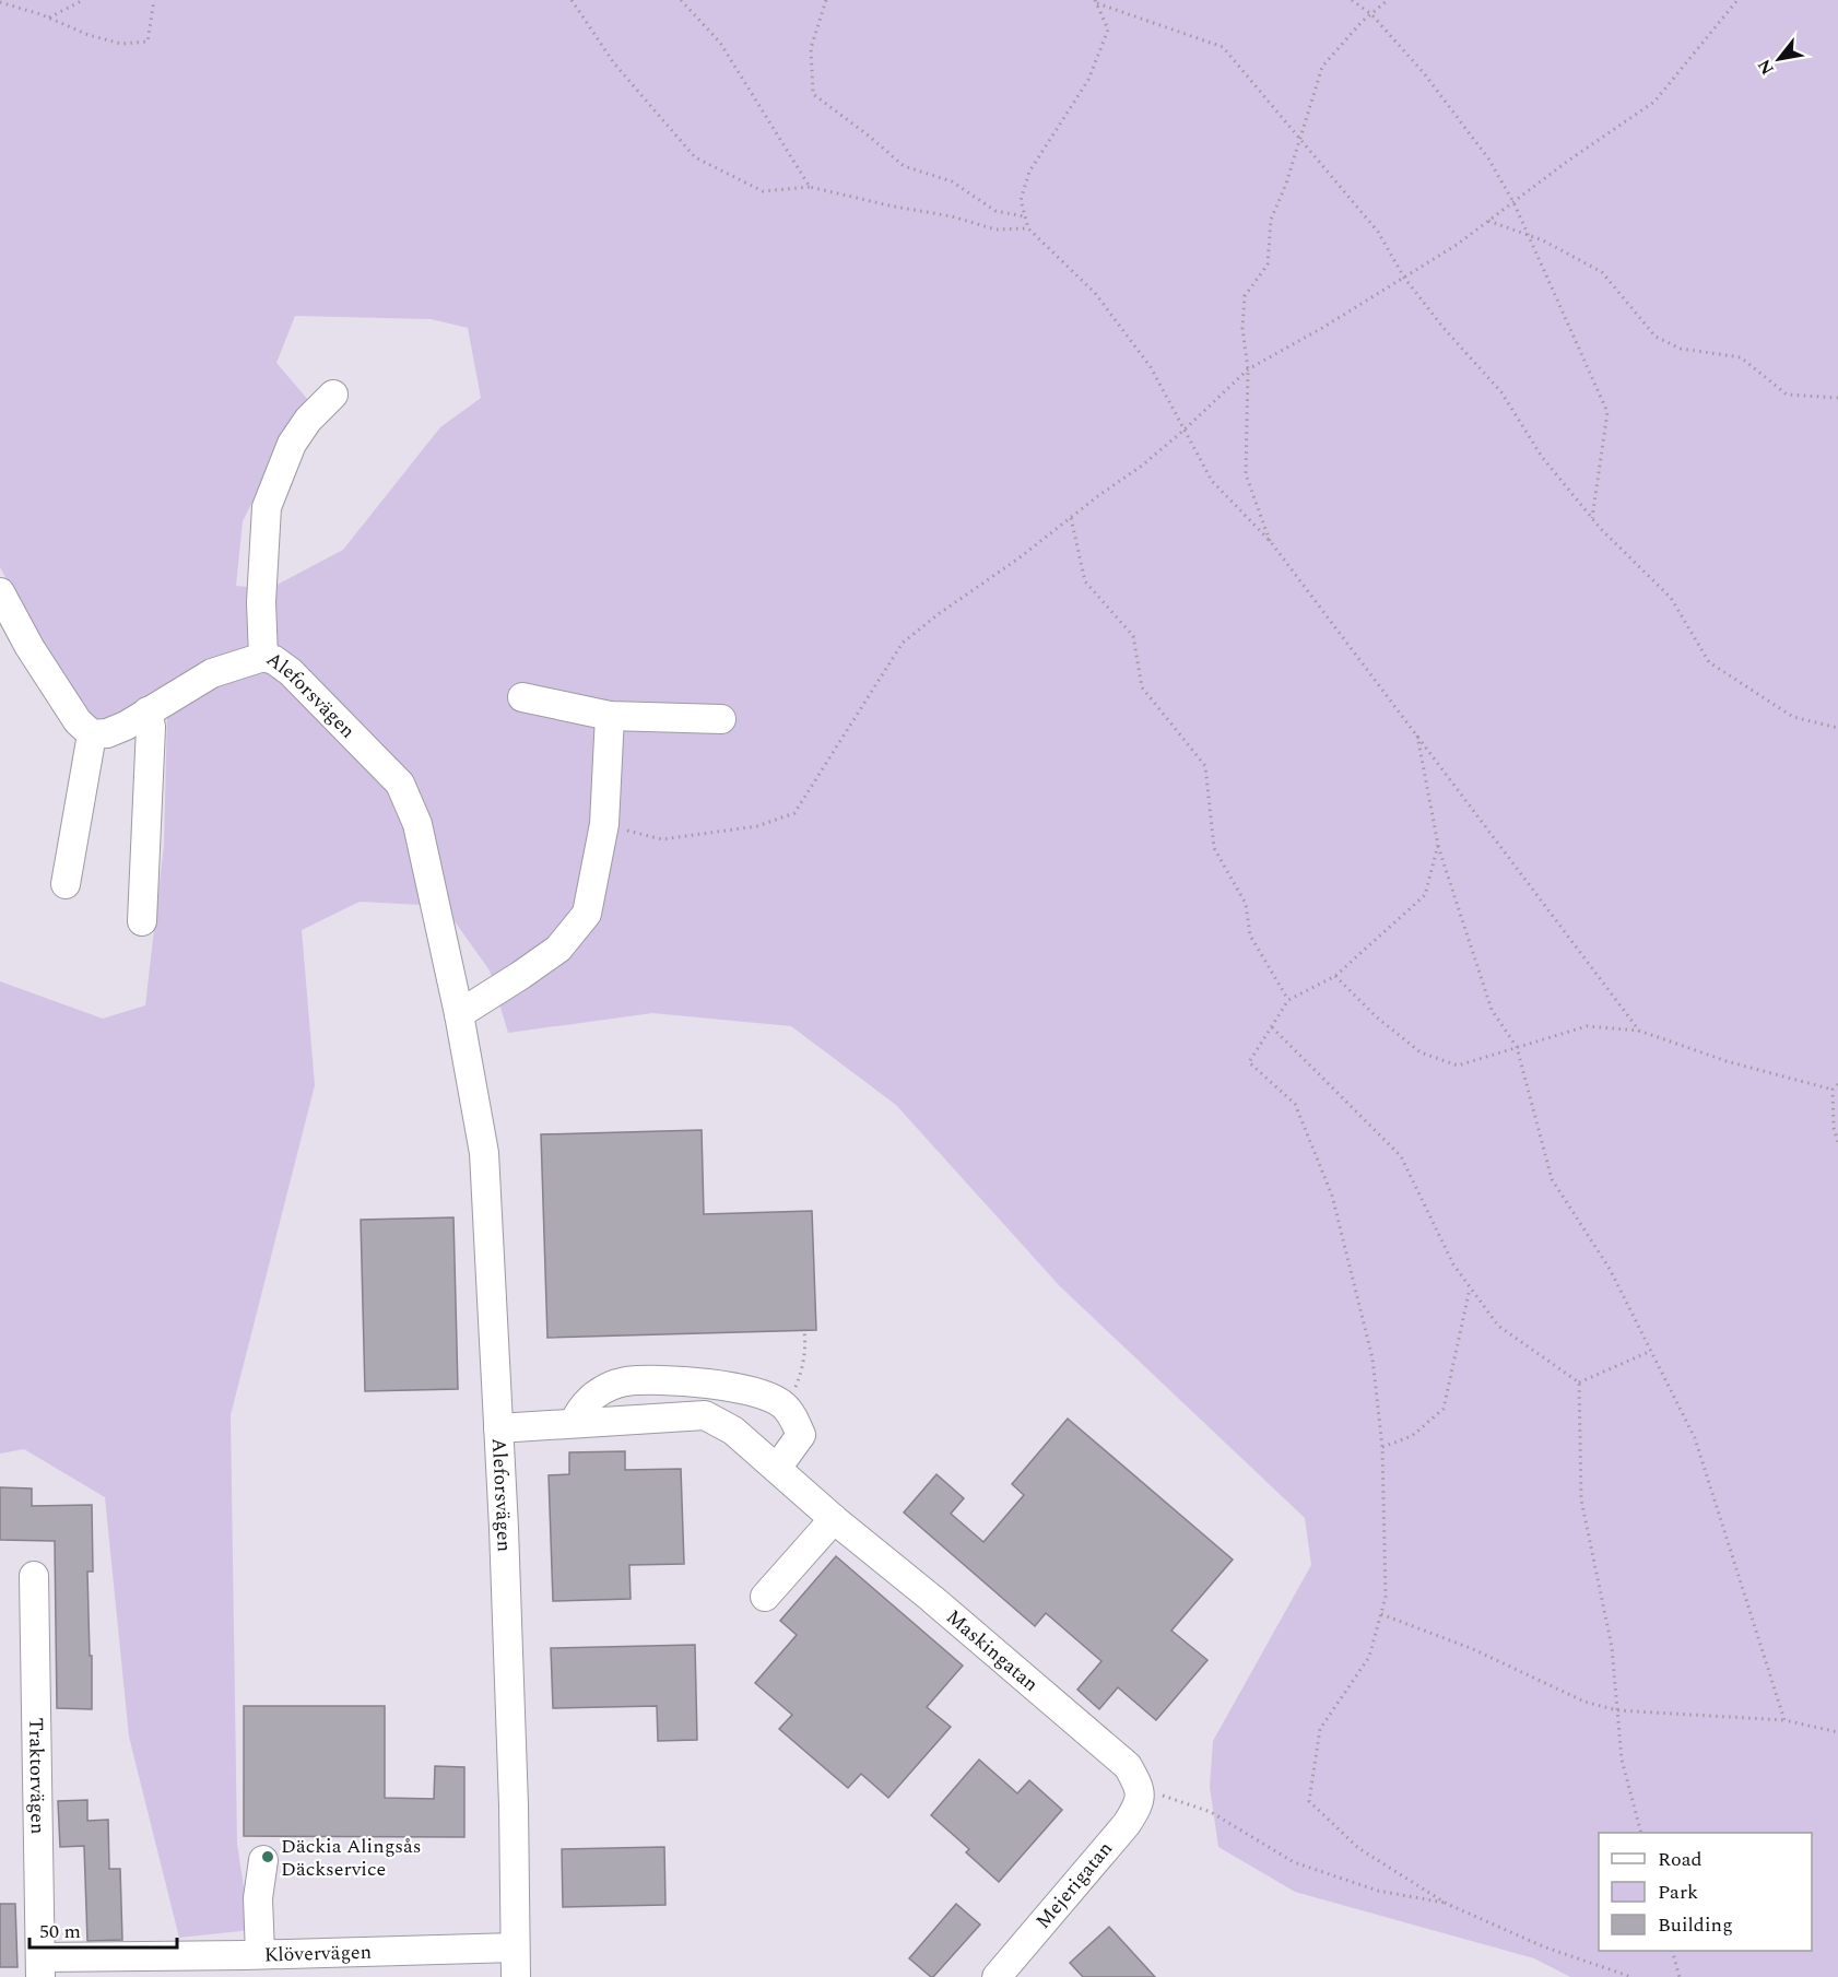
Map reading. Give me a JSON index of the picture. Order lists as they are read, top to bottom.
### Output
{
  "streets": {
    "street": [
      "Aleforsvägen",
      "Maskingatan",
      "Traktorvägen",
      "Mejerigatan",
      "Klövervägen"
    ]
  },
  "crossings": [
    ["Aleforsvägen", "Maskingatan"],
    ["Aleforsvägen", "Klövervägen"],
    ["Maskingatan", "Mejerigatan"],
    ["Traktorvägen", "Klövervägen"]
  ],
  "places": ["Däckia Alingsås Däckservice"],
  "legend": ["Road", "Park", "Building"],
  "scale_bar": "50 m",
  "north": "bottom left"
}
